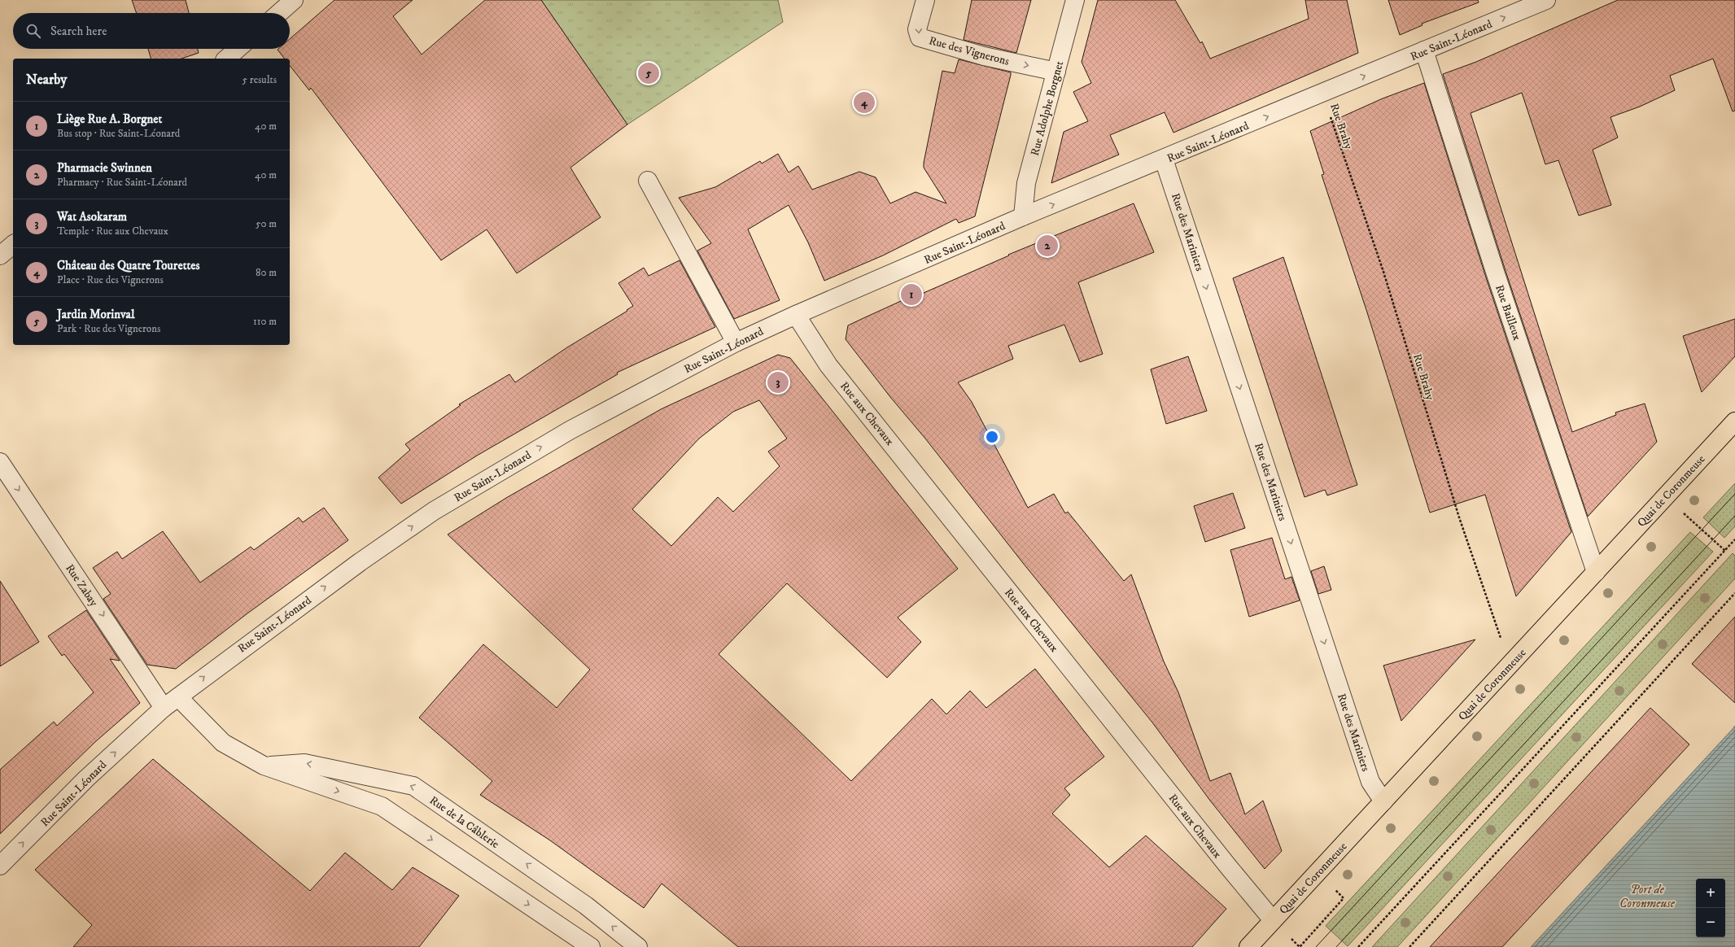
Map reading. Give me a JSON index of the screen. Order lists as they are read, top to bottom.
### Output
{
  "streets": {
    "main road": ["Quai de Coronmeuse"],
    "street": [
      "Rue Saint-Léonard",
      "Rue des Vignerons",
      "Rue Adolphe Borgnet",
      "Rue des Mariniers",
      "Rue Bailleux",
      "Rue aux Chevaux",
      "Rue Zabay",
      "Rue de la Câblerie"
    ],
    "path": ["Rue Brahy"]
  },
  "crossings": [
    ["Rue Saint-Léonard", "Rue Adolphe Borgnet"],
    ["Rue Saint-Léonard", "Rue Brahy"],
    ["Rue Saint-Léonard", "Rue des Mariniers"],
    ["Rue Saint-Léonard", "Rue Bailleux"],
    ["Rue Saint-Léonard", "Rue aux Chevaux"],
    ["Rue Saint-Léonard", "Rue Zabay"],
    ["Rue des Vignerons", "Rue Adolphe Borgnet"],
    ["Rue Brahy", "Quai de Coronmeuse"],
    ["Rue des Mariniers", "Quai de Coronmeuse"],
    ["Rue Bailleux", "Quai de Coronmeuse"],
    ["Rue aux Chevaux", "Quai de Coronmeuse"]
  ],
  "one_way": [
    "Rue Saint-Léonard",
    "Rue des Vignerons",
    "Rue des Mariniers",
    "Rue Zabay"
  ],
  "water": ["Port de Coronmeuse"],
  "page": {
    "search": "Search here",
    "heading": ["Nearby", "5 results"],
    "pins": [
      "5",
      "4",
      "2",
      "1",
      "3"
    ],
    "list": [
      {
        "mark": "1",
        "name": "Liège Rue A. Borgnet",
        "note": "Bus stop · Rue Saint-Léonard",
        "value": "40 m"
      },
      {
        "mark": "2",
        "name": "Pharmacie Swinnen",
        "note": "Pharmacy · Rue Saint-Léonard",
        "value": "40 m"
      },
      {
        "mark": "3",
        "name": "Wat Asokaram",
        "note": "Temple · Rue aux Chevaux",
        "value": "50 m"
      },
      {
        "mark": "4",
        "name": "Château des Quatre Tourettes",
        "note": "Place · Rue des Vignerons",
        "value": "80 m"
      },
      {
        "mark": "5",
        "name": "Jardin Morinval",
        "note": "Park · Rue des Vignerons",
        "value": "110 m"
      }
    ],
    "map_buttons": ["+", "−"]
  }
}
